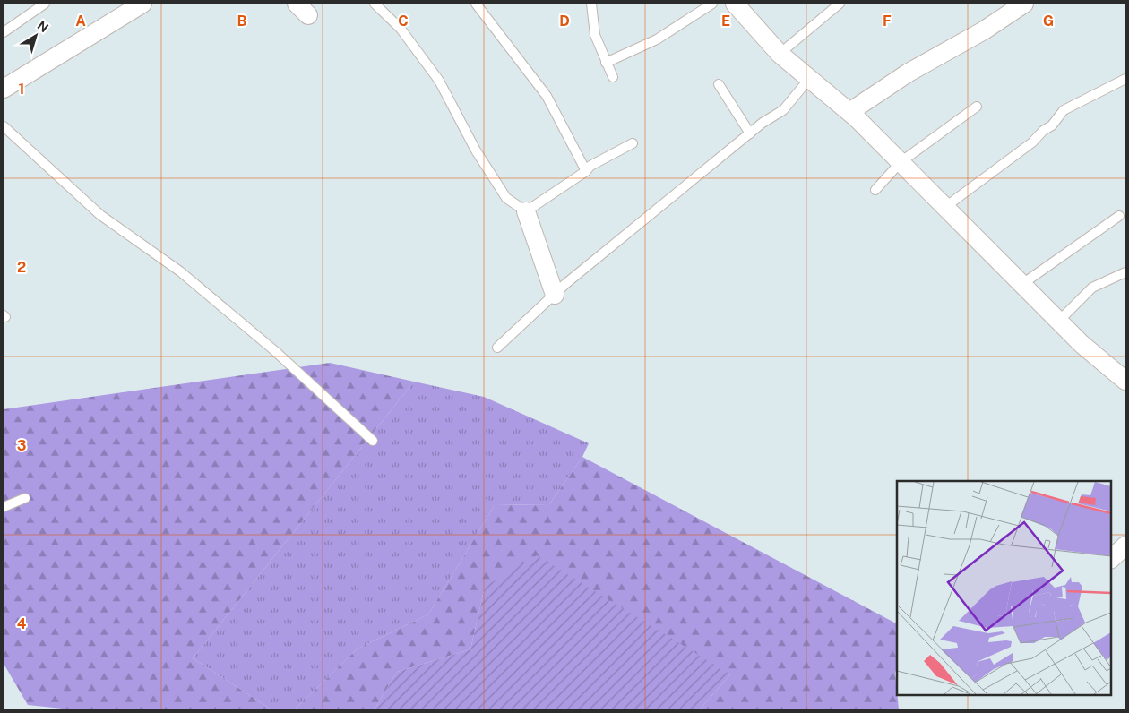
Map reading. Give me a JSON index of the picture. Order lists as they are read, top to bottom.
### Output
{
  "north": "top right",
  "grid": {
    "columns": [
      "A",
      "B",
      "C",
      "D",
      "E",
      "F",
      "G"
    ],
    "rows": [
      "1",
      "2",
      "3",
      "4"
    ]
  }
}
